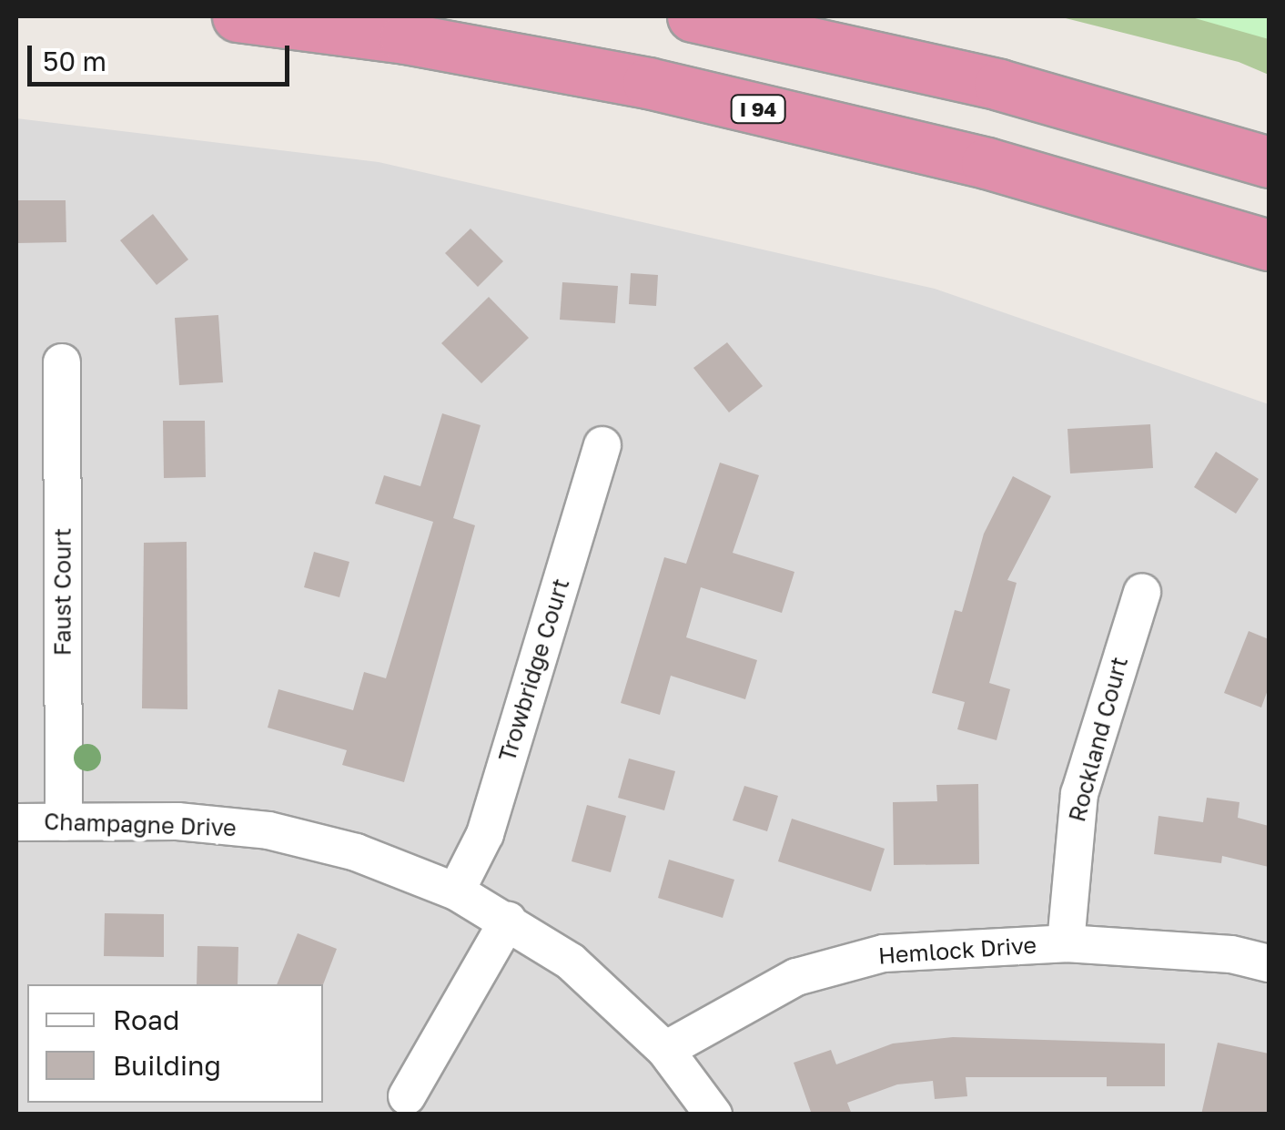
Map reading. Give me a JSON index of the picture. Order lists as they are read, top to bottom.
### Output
{
  "streets": {
    "highway": ["I 94"],
    "street": [
      "Faust Court",
      "Trowbridge Court",
      "Rockland Court",
      "Champagne Drive",
      "Hemlock Drive"
    ]
  },
  "crossings": [
    ["Faust Court", "Champagne Drive"],
    ["Trowbridge Court", "Champagne Drive"],
    ["Rockland Court", "Hemlock Drive"],
    ["Champagne Drive", "Hemlock Drive"]
  ],
  "legend": ["Road", "Building"],
  "scale_bar": "50 m"
}
